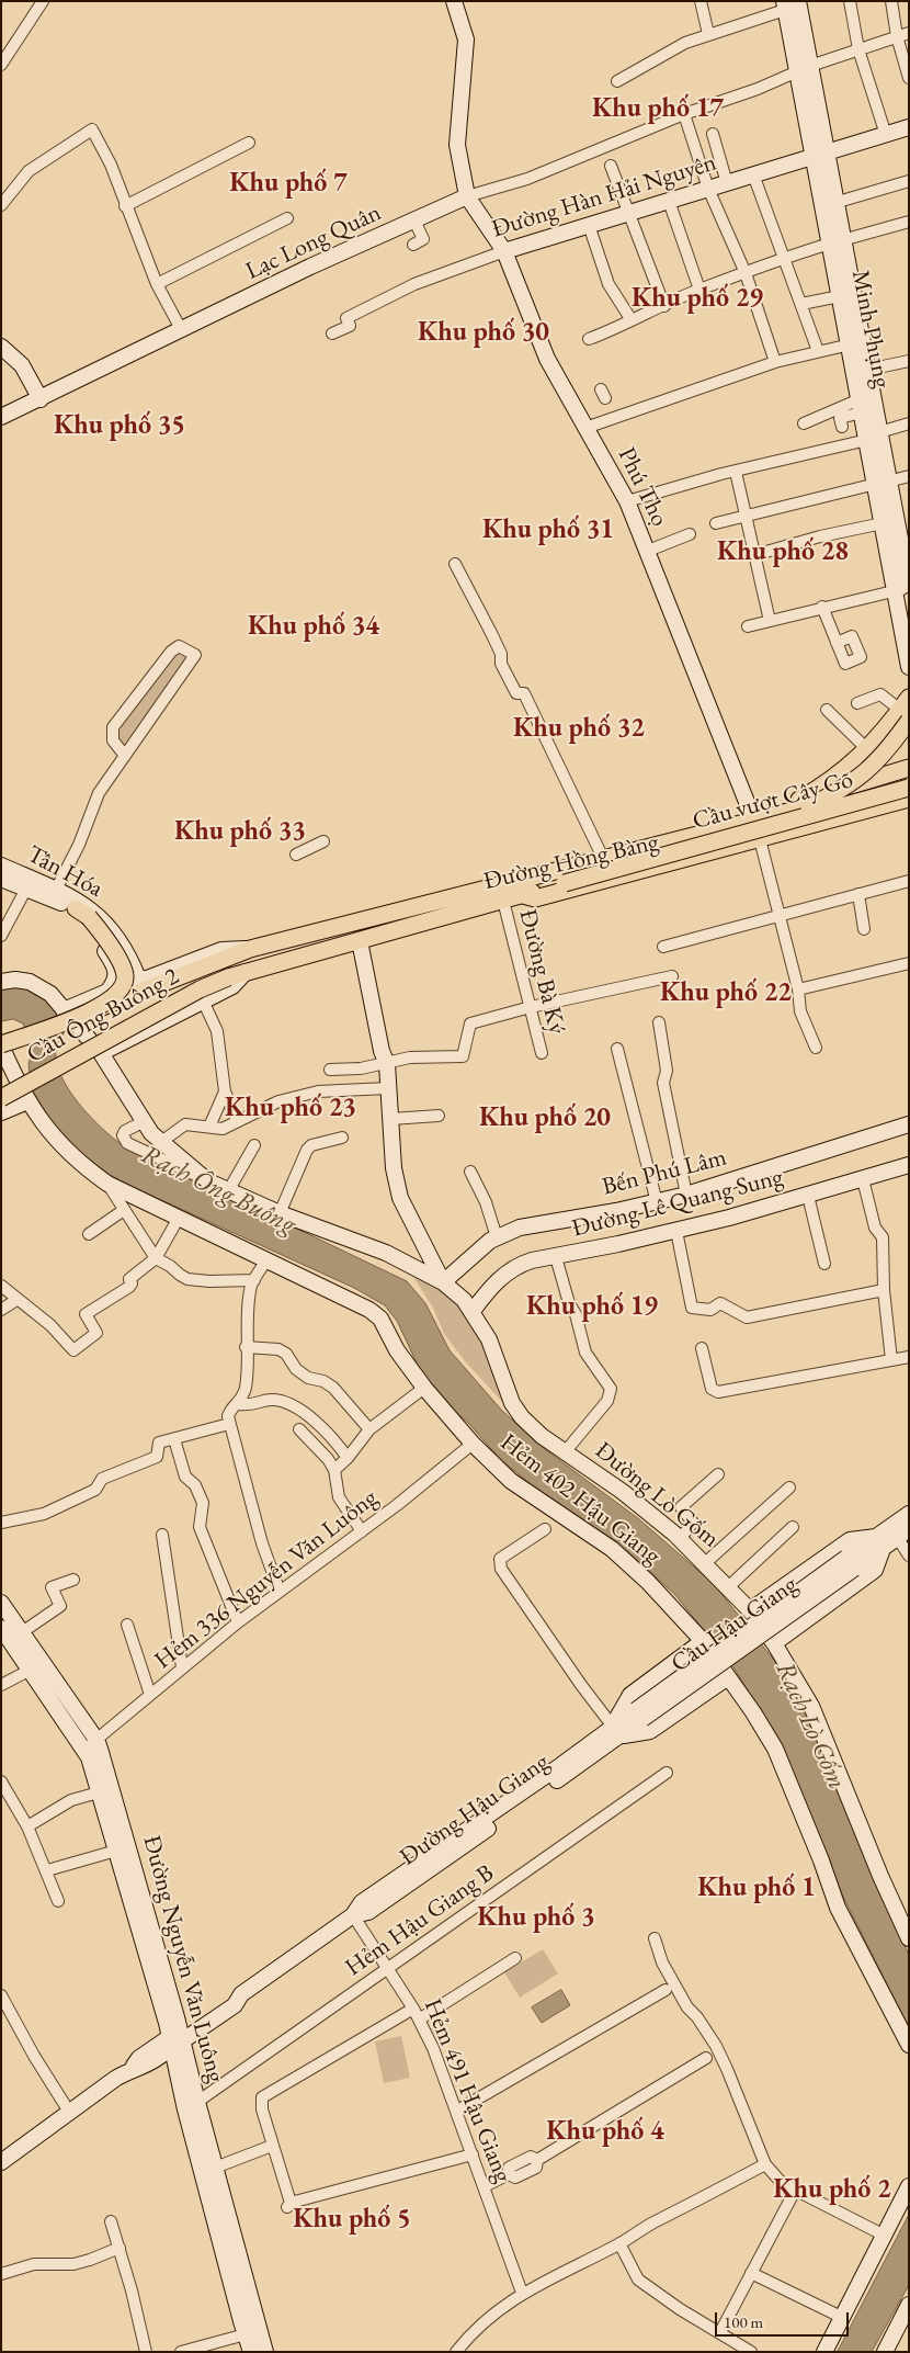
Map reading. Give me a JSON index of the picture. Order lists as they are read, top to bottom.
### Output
{
  "streets": {
    "main road": ["Cầu vượt Cây Gõ", "Đường Hồng Bàng", "Cầu Ông Buông 2"],
    "street": [
      "Đường Hàn Hải Nguyên",
      "Lạc Long Quân",
      "Minh Phụng",
      "Phú Thọ",
      "Tân Hóa",
      "Đường Bà Ký",
      "Bến Phú Lâm",
      "Đường Lê Quang Sung",
      "Đường Lò Gốm",
      "Hẻm 402 Hậu Giang",
      "Hẻm 336 Nguyễn Văn Luông",
      "Cầu Hậu Giang",
      "Đường Hậu Giang",
      "Hẻm Hậu Giang B",
      "Đường Nguyễn Văn Luông",
      "Hẻm 491 Hậu Giang"
    ]
  },
  "crossings": [
    ["Đường Hàn Hải Nguyên", "Minh Phụng"],
    ["Đường Hàn Hải Nguyên", "Phú Thọ"],
    ["Lạc Long Quân", "Phú Thọ"],
    ["Phú Thọ", "Đường Hồng Bàng"],
    ["Cầu vượt Cây Gõ", "Đường Hồng Bàng"],
    ["Đường Hồng Bàng", "Tân Hóa"],
    ["Đường Hồng Bàng", "Đường Bà Ký"],
    ["Đường Hồng Bàng", "Cầu Ông Buông 2"],
    ["Đường Hồng Bàng", "Hẻm 402 Hậu Giang"],
    ["Bến Phú Lâm", "Đường Lò Gốm"],
    ["Đường Lê Quang Sung", "Đường Lò Gốm"],
    ["Hẻm 402 Hậu Giang", "Hẻm 336 Nguyễn Văn Luông"],
    ["Hẻm 402 Hậu Giang", "Đường Hậu Giang"],
    ["Hẻm 336 Nguyễn Văn Luông", "Đường Nguyễn Văn Luông"],
    ["Cầu Hậu Giang", "Đường Hậu Giang"],
    ["Đường Hậu Giang", "Đường Nguyễn Văn Luông"],
    ["Đường Hậu Giang", "Hẻm 491 Hậu Giang"],
    ["Hẻm Hậu Giang B", "Đường Nguyễn Văn Luông"],
    ["Hẻm Hậu Giang B", "Hẻm 491 Hậu Giang"]
  ],
  "districts": [
    "Khu phố 17",
    "Khu phố 7",
    "Khu phố 29",
    "Khu phố 30",
    "Khu phố 35",
    "Khu phố 31",
    "Khu phố 28",
    "Khu phố 34",
    "Khu phố 32",
    "Khu phố 33",
    "Khu phố 22",
    "Khu phố 23",
    "Khu phố 20",
    "Khu phố 19",
    "Khu phố 1",
    "Khu phố 3",
    "Khu phố 4",
    "Khu phố 2",
    "Khu phố 5"
  ],
  "water": ["Rạch Ông Buông", "Rạch Lò Gốm"],
  "scale_bar": "100 m"
}
